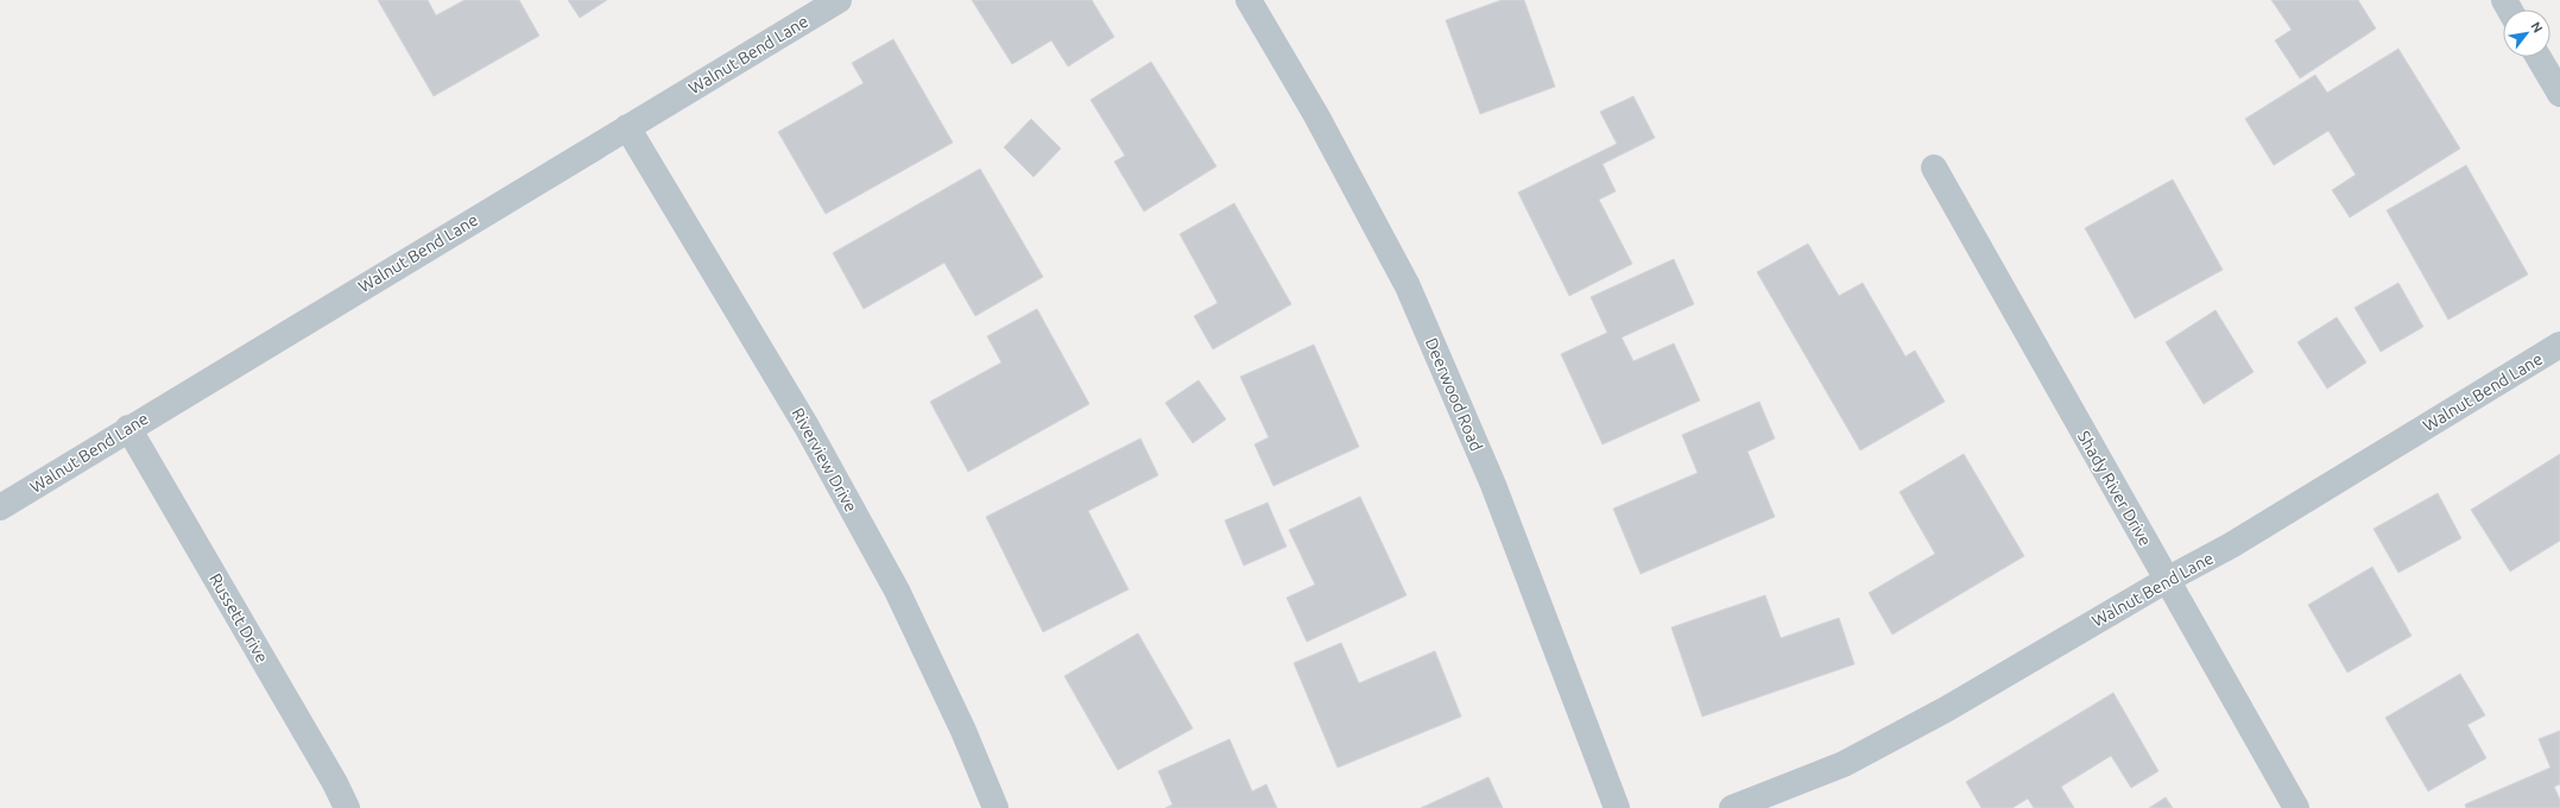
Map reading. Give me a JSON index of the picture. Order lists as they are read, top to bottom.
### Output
{
  "streets": {
    "street": [
      "Walnut Bend Lane",
      "Deerwood Road",
      "Riverview Drive",
      "Shady River Drive",
      "Russett Drive"
    ]
  },
  "crossings": [
    ["Walnut Bend Lane", "Riverview Drive"],
    ["Walnut Bend Lane", "Shady River Drive"],
    ["Walnut Bend Lane", "Russett Drive"]
  ],
  "north": "top right"
}
